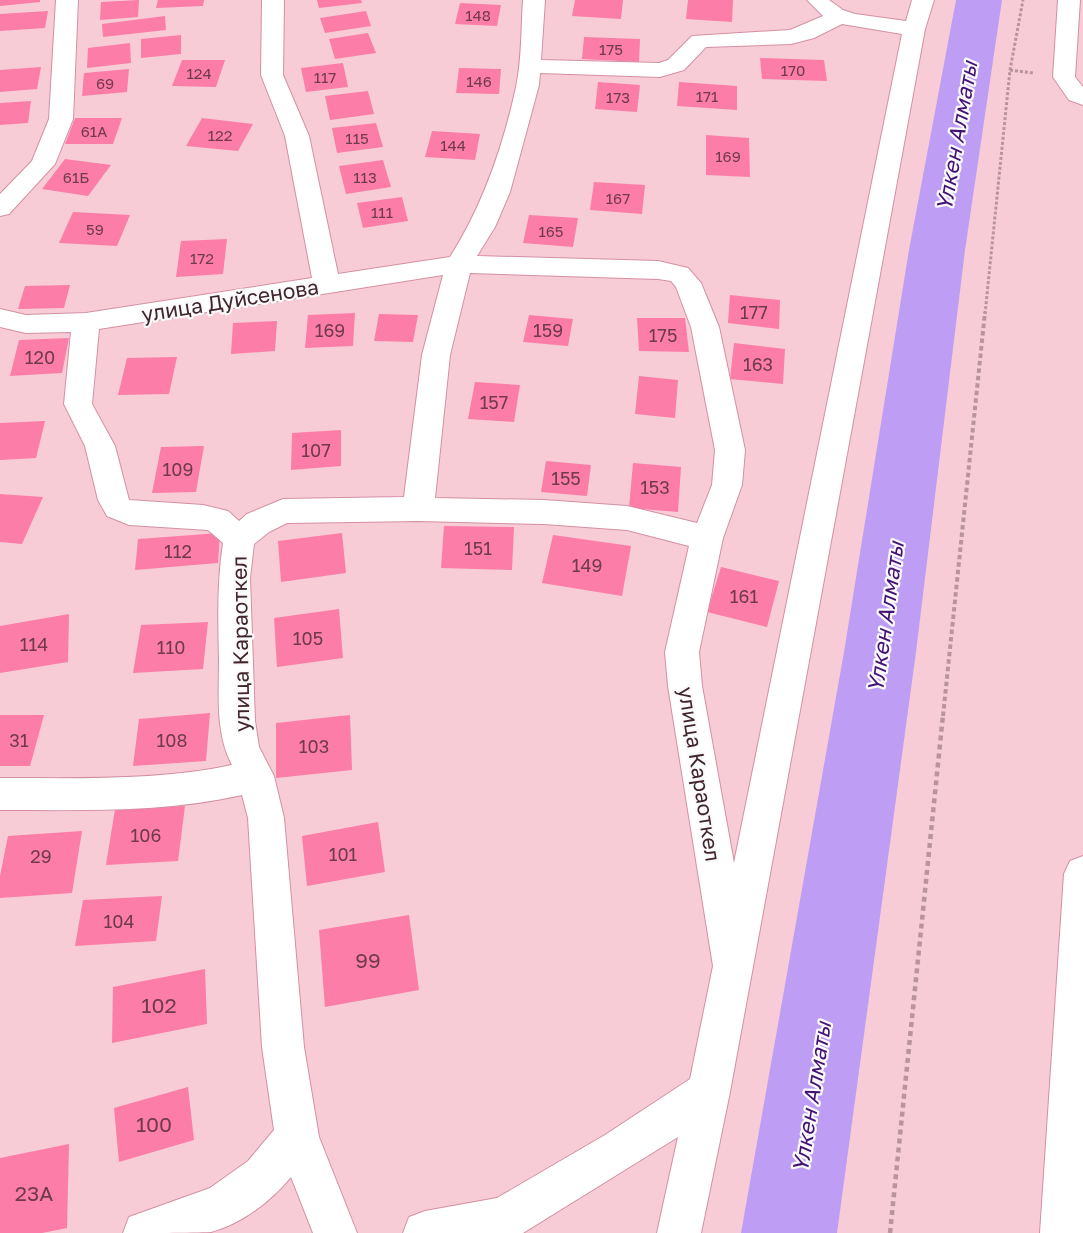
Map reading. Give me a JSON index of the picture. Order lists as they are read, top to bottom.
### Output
{
  "streets": {
    "street": ["улица Дуйсенова", "улица Караоткел"]
  },
  "crossings": [
    ["улица Дуйсенова", "улица Караоткел"]
  ],
  "water": ["Үлкен Алматы"],
  "house_numbers": [
    "148",
    "175",
    "170",
    "124",
    "117",
    "146",
    "69",
    "171",
    "173",
    "61А",
    "122",
    "115",
    "144",
    "169",
    "61Б",
    "113",
    "167",
    "111",
    "59",
    "165",
    "172",
    "177",
    "169",
    "159",
    "175",
    "120",
    "163",
    "157",
    "107",
    "109",
    "155",
    "153",
    "151",
    "112",
    "149",
    "161",
    "105",
    "114",
    "110",
    "31",
    "108",
    "103",
    "106",
    "101",
    "29",
    "104",
    "99",
    "102",
    "100",
    "23А"
  ]
}
